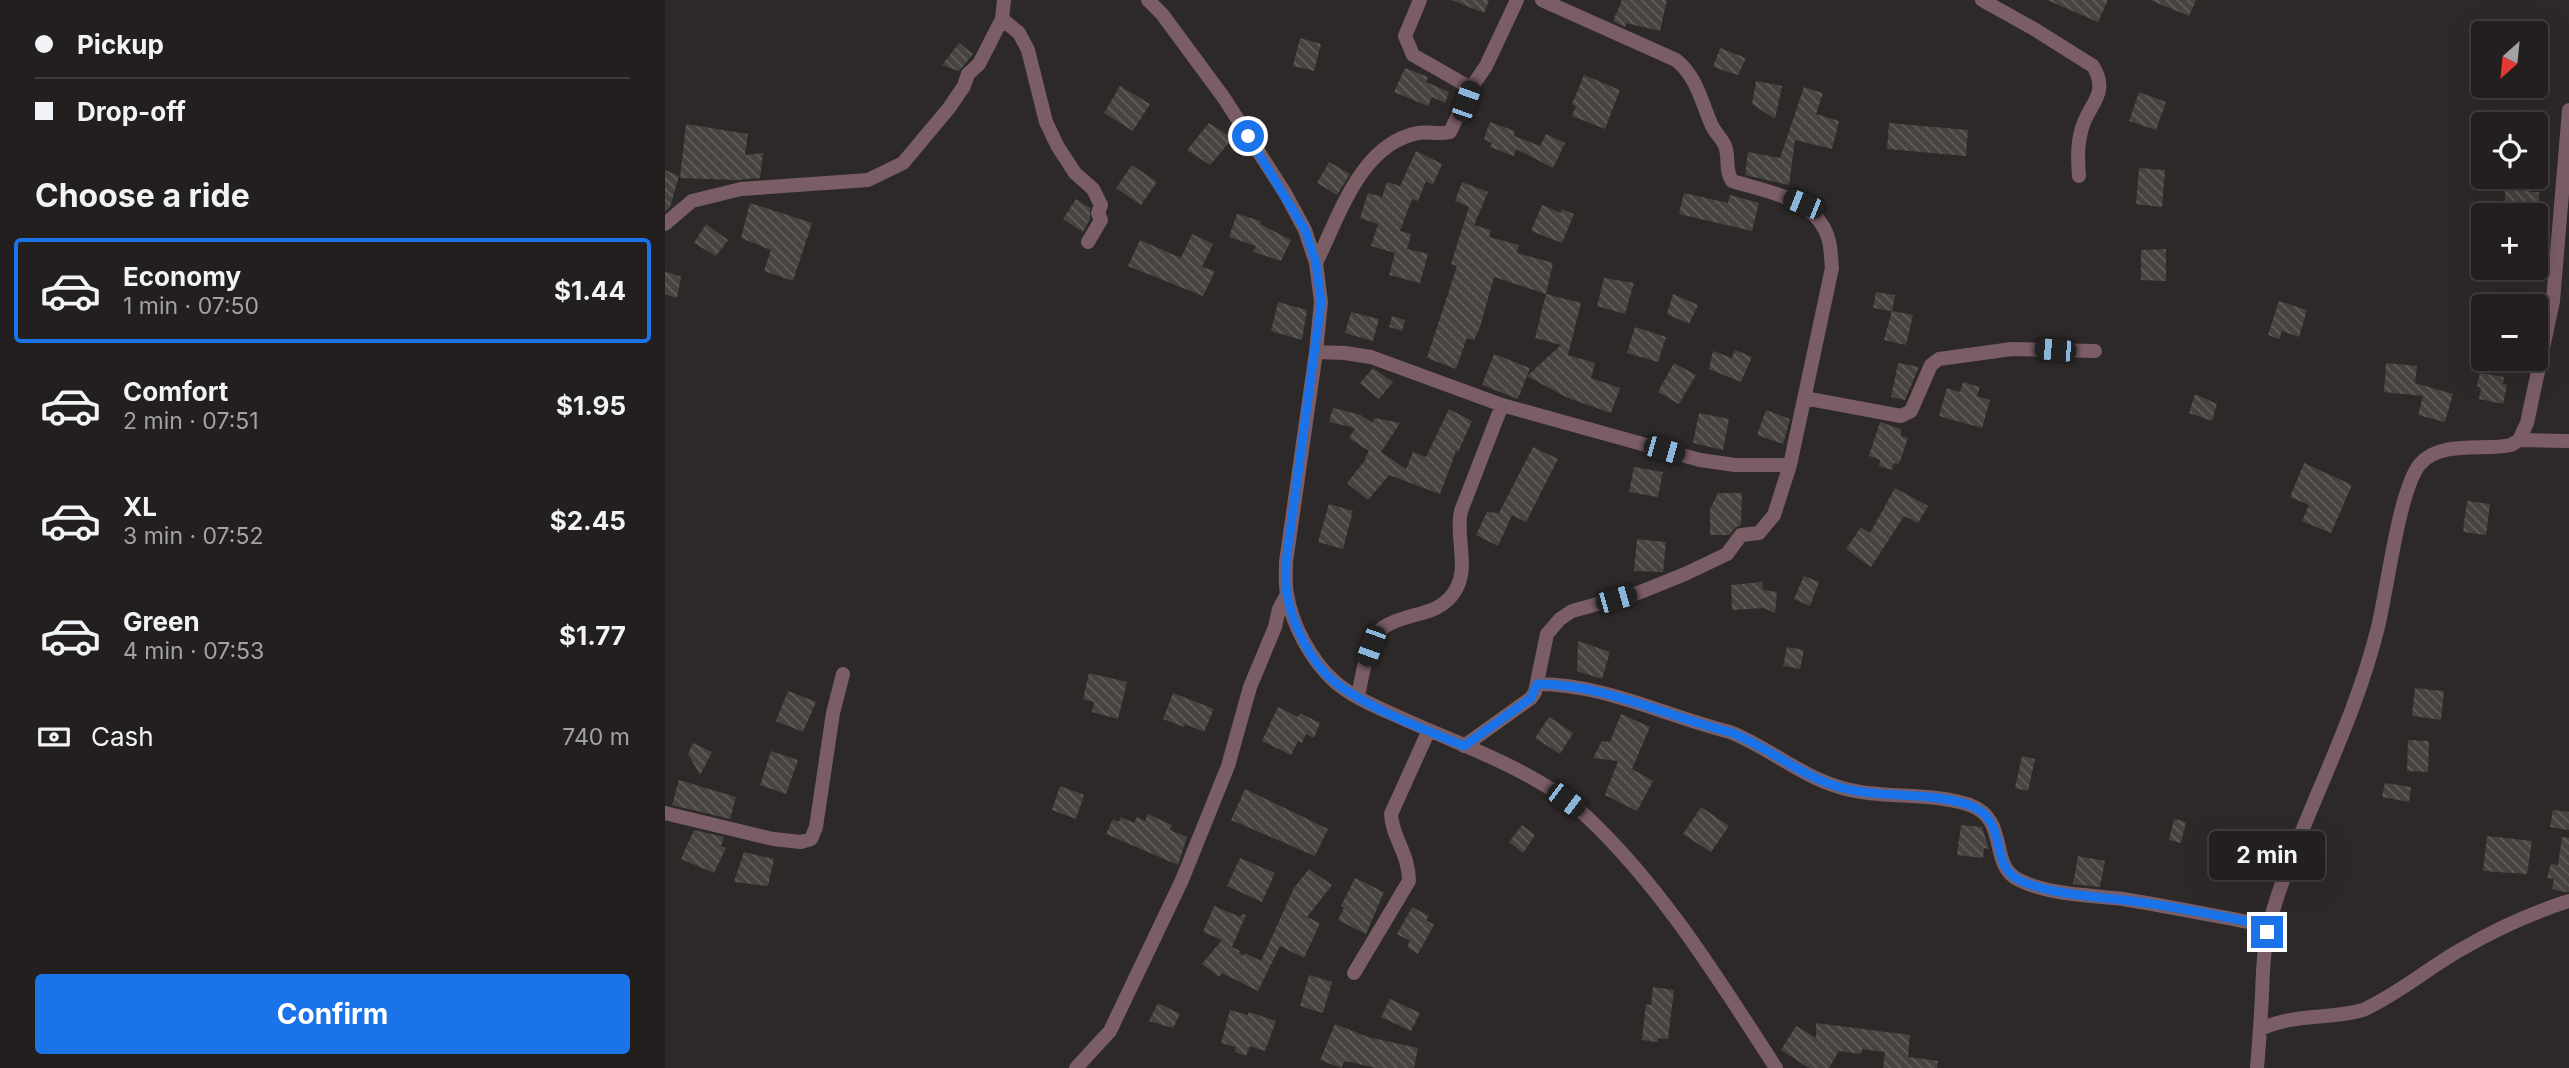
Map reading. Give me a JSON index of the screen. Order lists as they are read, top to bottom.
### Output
{
  "north": "bottom left",
  "page": {
    "banner": ["Pickup", "Drop-off"],
    "map_buttons": ["+", "−"],
    "heading": "Choose a ride",
    "list": [
      {
        "name": "Economy",
        "note": "1 min · 07:50",
        "value": "$1.44"
      },
      {
        "name": "Comfort",
        "note": "2 min · 07:51",
        "value": "$1.95"
      },
      {
        "name": "XL",
        "note": "3 min · 07:52",
        "value": "$2.45"
      },
      {
        "name": "Green",
        "note": "4 min · 07:53",
        "value": "$1.77"
      }
    ],
    "pay": ["Cash", "740 m"],
    "bubble": "2 min",
    "buttons": "Confirm"
  }
}
